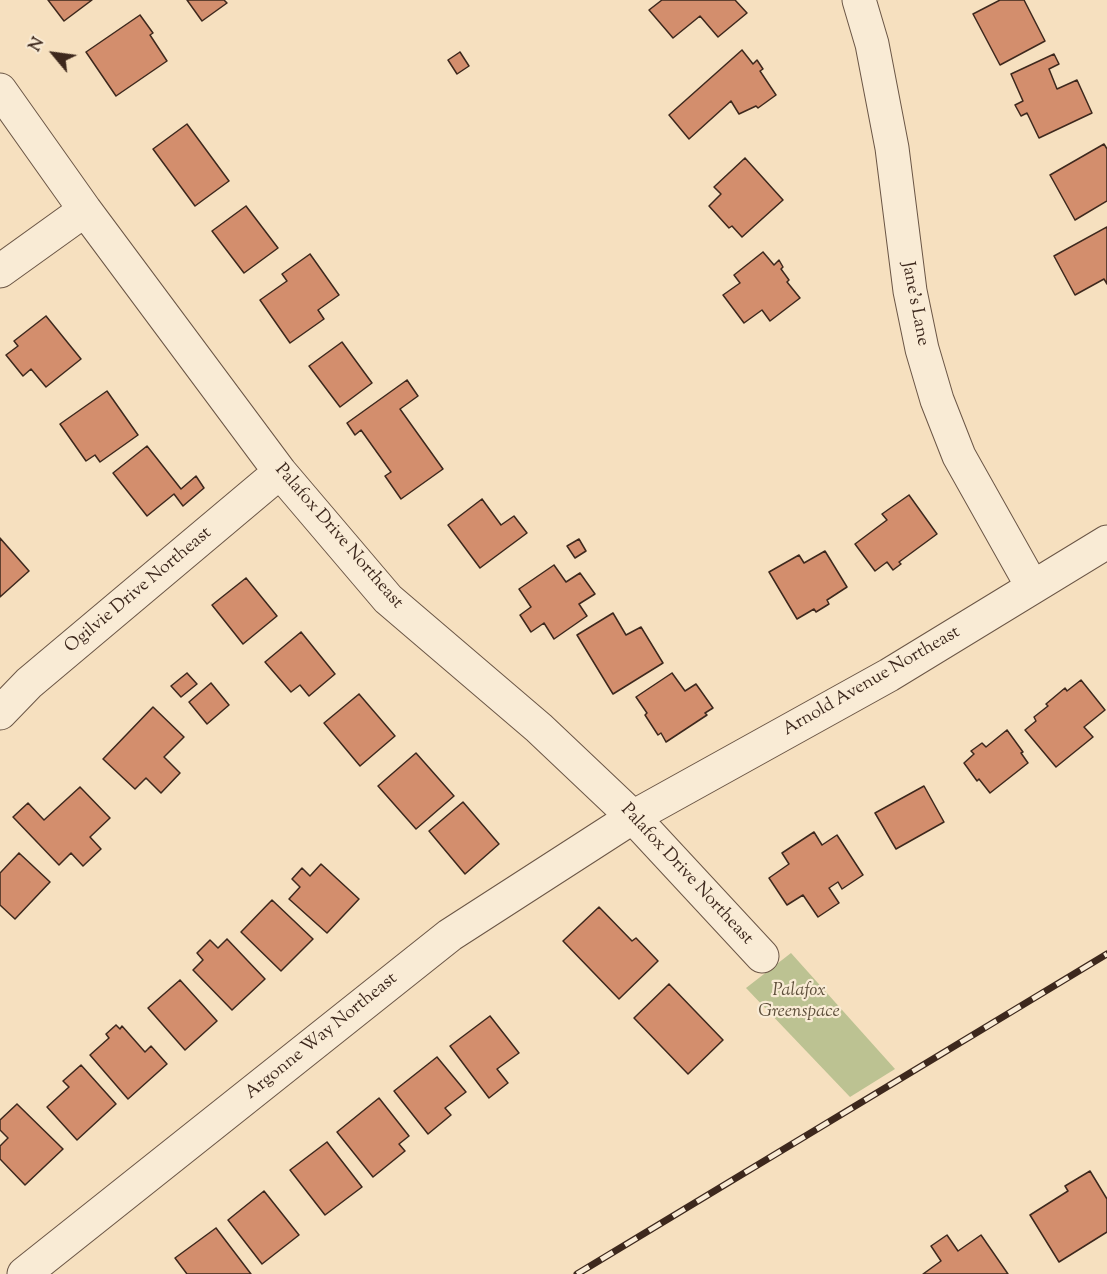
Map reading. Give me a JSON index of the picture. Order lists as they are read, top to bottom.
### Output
{
  "streets": {
    "street": [
      "Jane's Lane",
      "Palafox Drive Northeast",
      "Ogilvie Drive Northeast",
      "Arnold Avenue Northeast",
      "Argonne Way Northeast"
    ]
  },
  "crossings": [
    ["Jane's Lane", "Arnold Avenue Northeast"],
    ["Palafox Drive Northeast", "Ogilvie Drive Northeast"],
    ["Palafox Drive Northeast", "Arnold Avenue Northeast"],
    ["Palafox Drive Northeast", "Argonne Way Northeast"],
    ["Arnold Avenue Northeast", "Argonne Way Northeast"]
  ],
  "parks": ["Palafox Greenspace"],
  "north": "top left"
}
